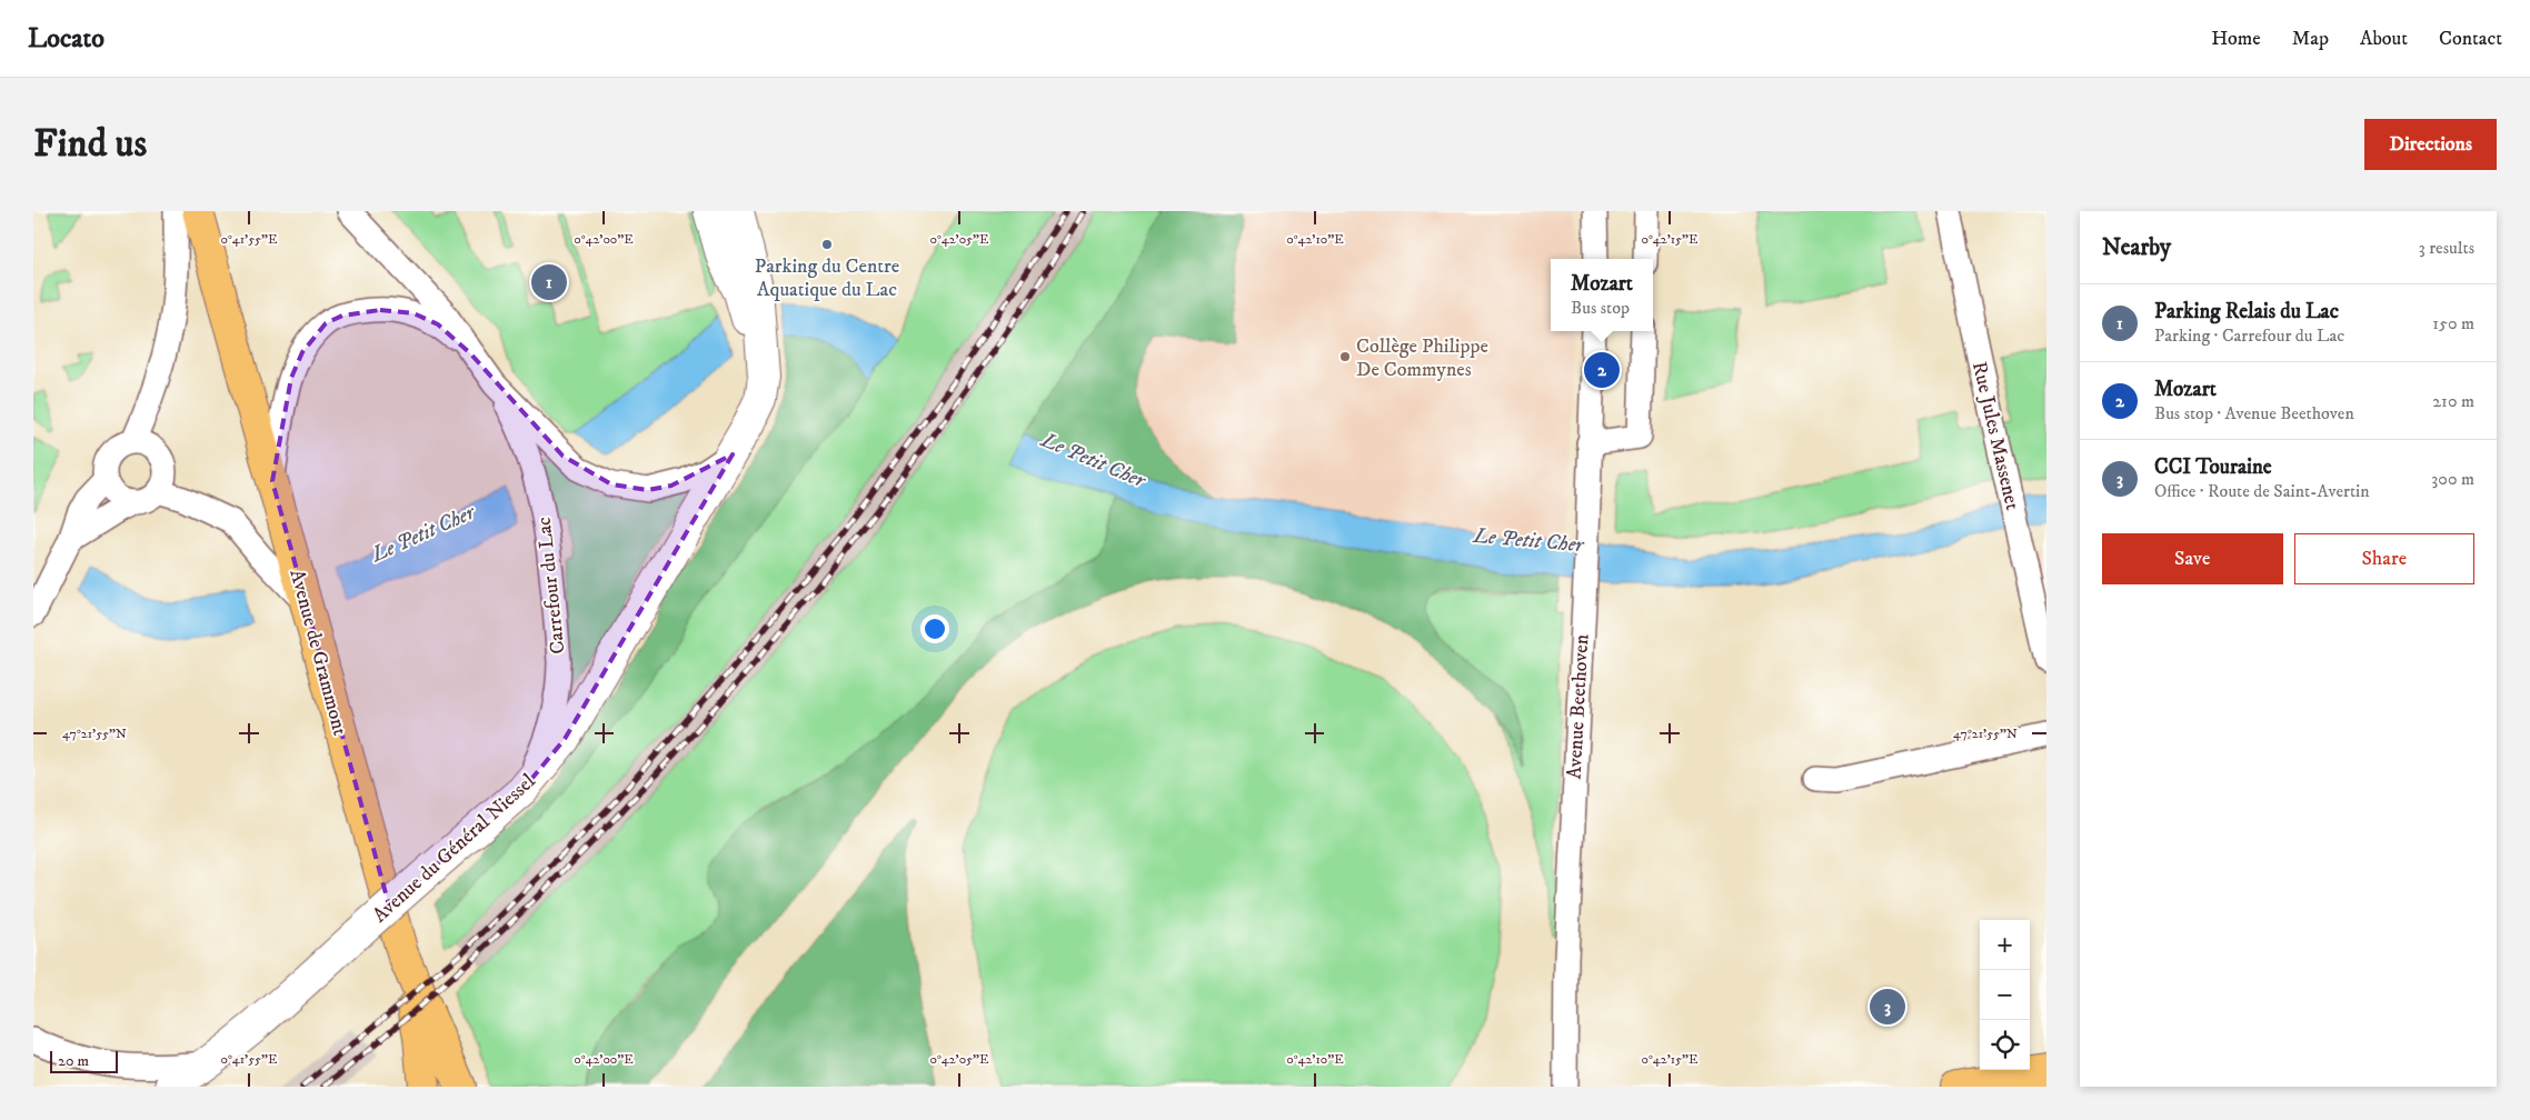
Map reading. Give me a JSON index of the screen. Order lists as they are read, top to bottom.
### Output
{
  "streets": {
    "main road": ["Avenue de Grammont"],
    "street": [
      "Rue Jules Massenet",
      "Carrefour du Lac",
      "Avenue Beethoven",
      "Avenue du Général Niessel"
    ]
  },
  "crossings": [
    ["Carrefour du Lac", "Avenue de Grammont"],
    ["Carrefour du Lac", "Avenue du Général Niessel"]
  ],
  "water": ["Le Petit Cher"],
  "places": ["Parking du Centre Aquatique du Lac", "Collège Philippe De Commynes"],
  "scale_bar": "20 m",
  "page": {
    "header": "Locato",
    "nav": [
      "Home",
      "Map",
      "About",
      "Contact"
    ],
    "buttons": [
      "Directions",
      ["Save", "Share"]
    ],
    "title": "Find us",
    "heading": ["Nearby", "3 results"],
    "popup": ["Mozart", "Bus stop"],
    "pins": ["1", "2", "3"],
    "list": [
      {
        "mark": "1",
        "name": "Parking Relais du Lac",
        "note": "Parking · Carrefour du Lac",
        "value": "150 m"
      },
      {
        "mark": "2",
        "name": "Mozart",
        "note": "Bus stop · Avenue Beethoven",
        "value": "210 m"
      },
      {
        "mark": "3",
        "name": "CCI Touraine",
        "note": "Office · Route de Saint-Avertin",
        "value": "300 m"
      }
    ],
    "map_buttons": ["+", "−"],
    "scale": "20 m"
  },
  "coordinates": [
    "0°41'55\"E",
    "0°42'00\"E",
    "0°42'05\"E",
    "0°42'10\"E",
    "0°42'15\"E",
    "47°21'55\"N"
  ]
}
